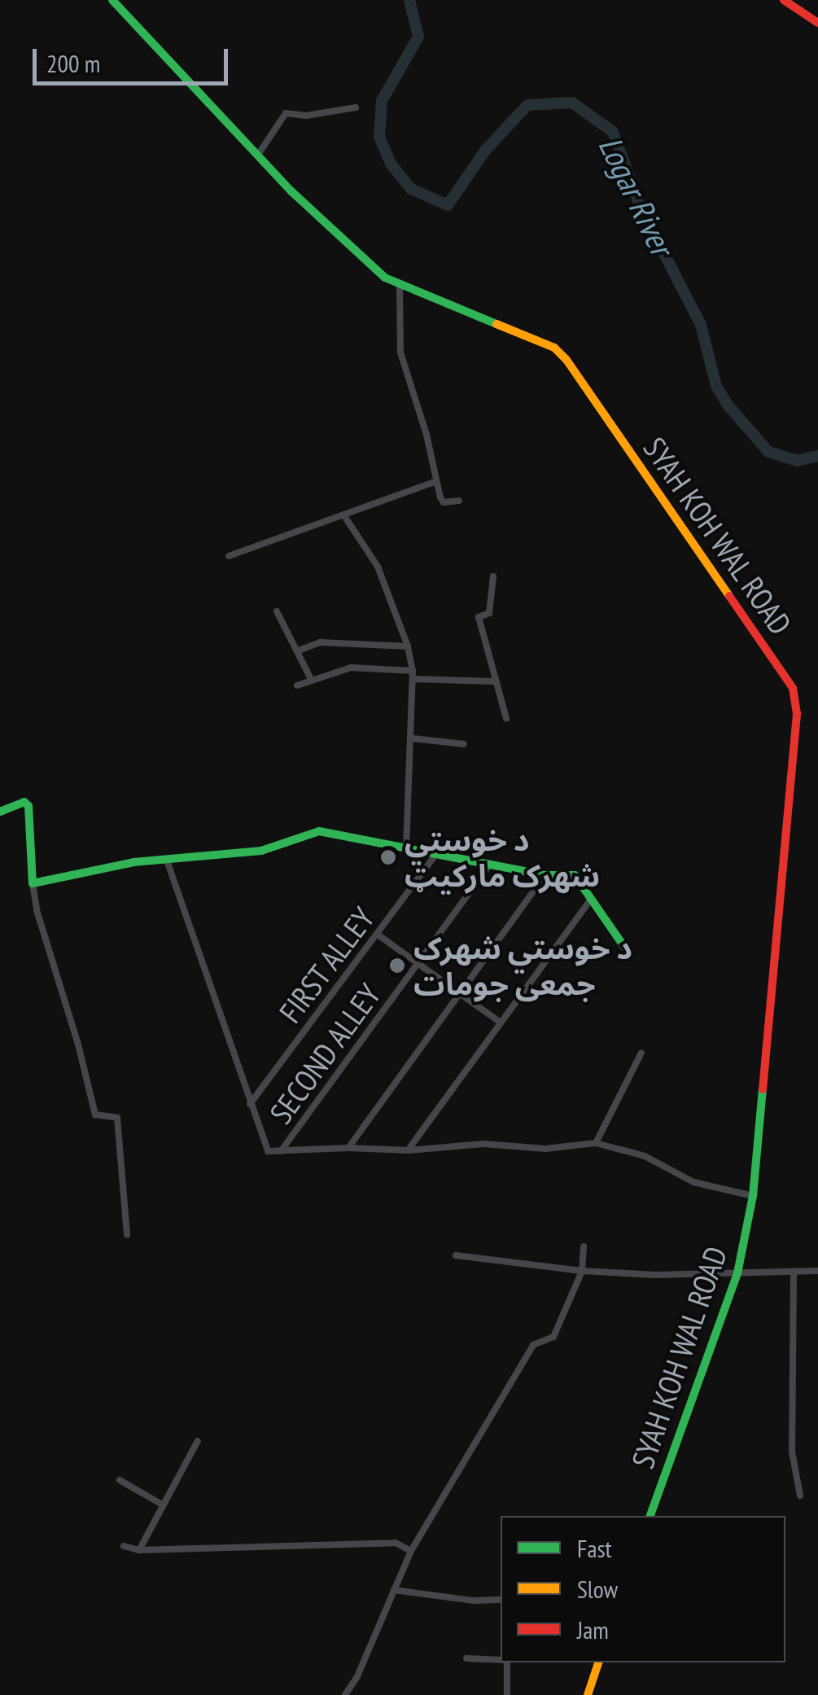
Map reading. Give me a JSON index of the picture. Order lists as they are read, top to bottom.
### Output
{
  "streets": {
    "street": ["SYAH KOH WAL ROAD", "FIRST ALLEY", "SECOND ALLEY"]
  },
  "water": ["Logar River"],
  "places": ["د خوستي شهرک مارکیټ", "د خوستي شهرک جمعی جومات"],
  "legend": ["Fast", "Slow", "Jam"],
  "scale_bar": "200 m"
}
